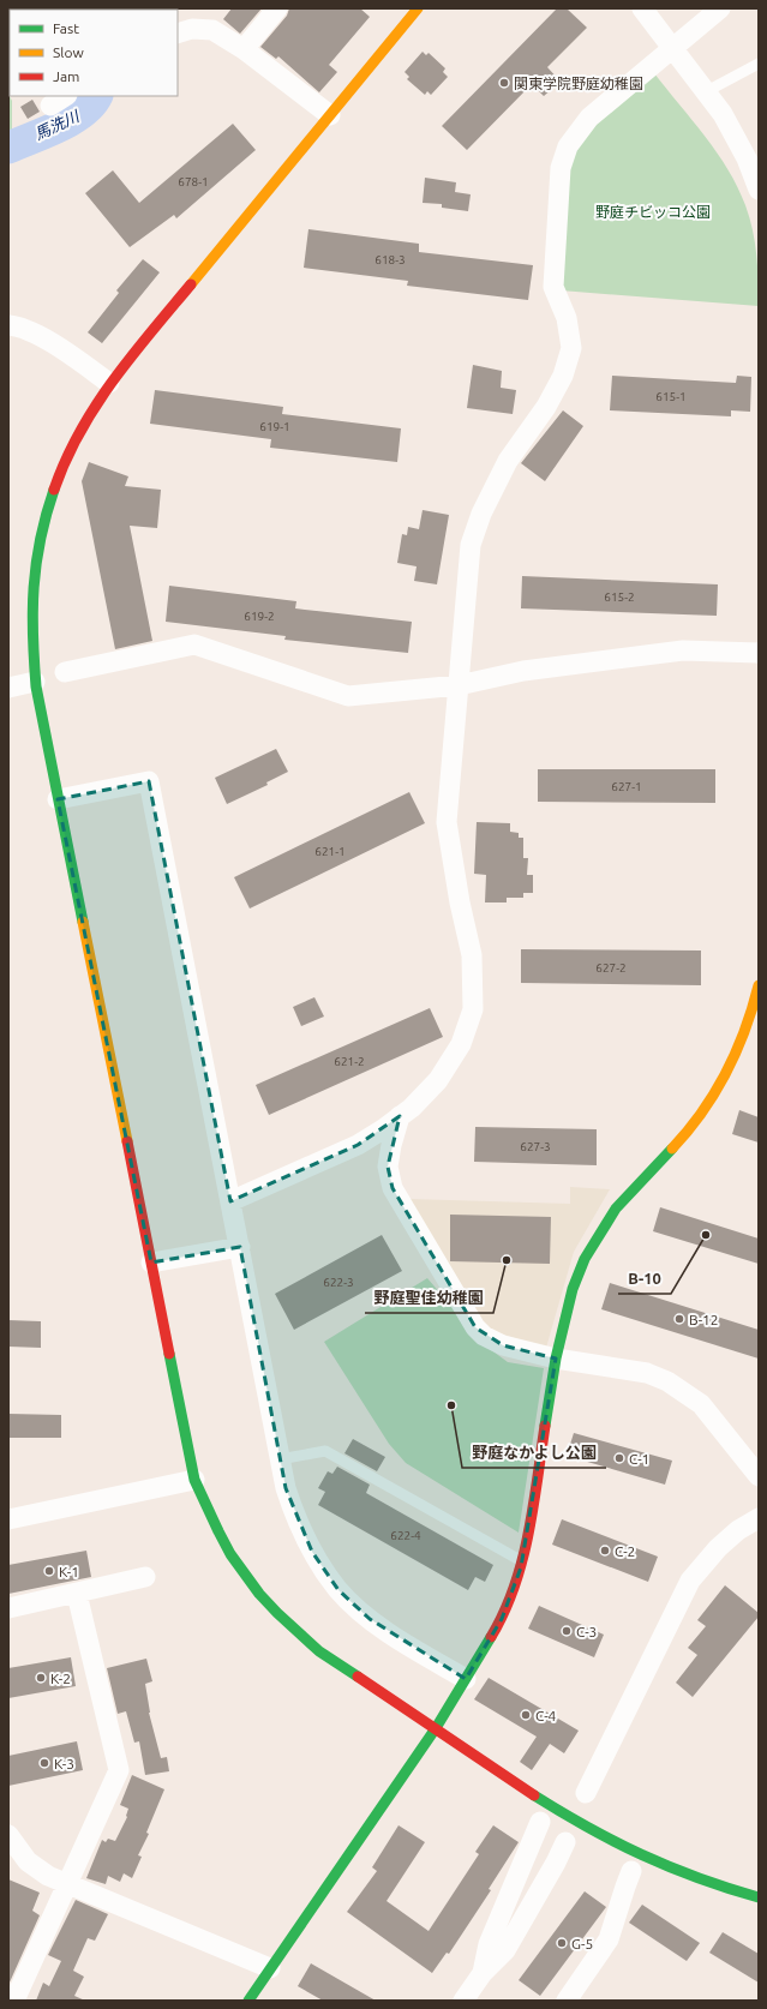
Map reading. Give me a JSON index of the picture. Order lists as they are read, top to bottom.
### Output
{
  "water": ["馬洗川"],
  "parks": ["野庭チビッコ公園"],
  "places": [
    "関東学院野庭幼稚園",
    "B-10",
    "野庭聖佳幼稚園",
    "B-12",
    "野庭なかよし公園",
    "C-1",
    "C-2",
    "K-1",
    "C-3",
    "K-2",
    "C-4",
    "K-3",
    "G-5"
  ],
  "house_numbers": [
    "678-1",
    "618-3",
    "615-1",
    "619-1",
    "615-2",
    "619-2",
    "627-1",
    "621-1",
    "627-2",
    "621-2",
    "627-3",
    "622-3",
    "622-4"
  ],
  "legend": ["Fast", "Slow", "Jam"]
}
